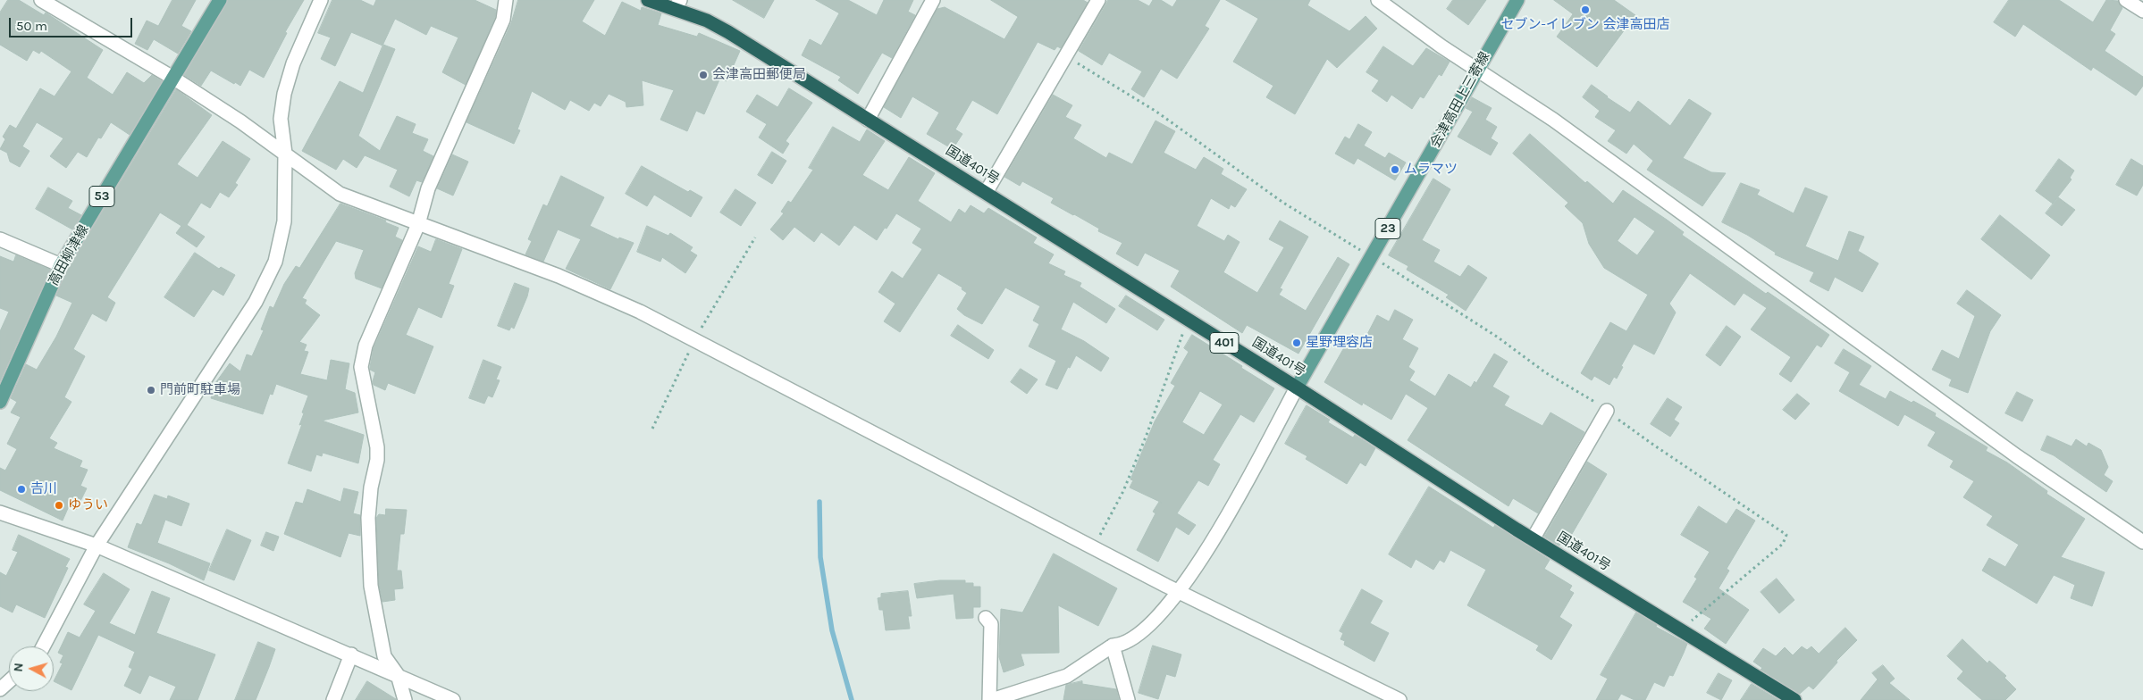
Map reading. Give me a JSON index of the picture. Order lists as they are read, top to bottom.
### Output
{
  "streets": {
    "highway": ["国道401号", "401"],
    "main road": [
      "会津高田上三寄線",
      "53",
      "23",
      "高田柳津線"
    ]
  },
  "crossings": [
    ["会津高田上三寄線", "国道401号"]
  ],
  "places": [
    "セブン-イレブン 会津高田店",
    "会津高田郵便局",
    "ムラマツ",
    "星野理容店",
    "門前町駐車場",
    "𠮷川",
    "ゆうい"
  ],
  "scale_bar": "50 m",
  "north": "left"
}
